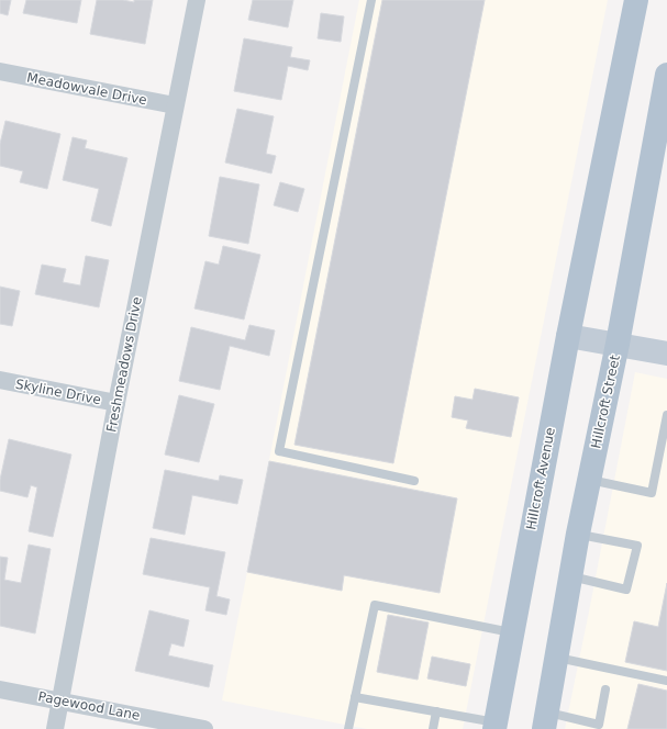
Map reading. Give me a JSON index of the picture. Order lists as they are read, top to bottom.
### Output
{
  "streets": {
    "main road": ["Hillcroft Street", "Hillcroft Avenue"],
    "street": [
      "Meadowvale Drive",
      "Freshmeadows Drive",
      "Skyline Drive",
      "Pagewood Lane"
    ]
  },
  "crossings": [
    ["Meadowvale Drive", "Freshmeadows Drive"],
    ["Freshmeadows Drive", "Skyline Drive"],
    ["Freshmeadows Drive", "Pagewood Lane"]
  ]
}
